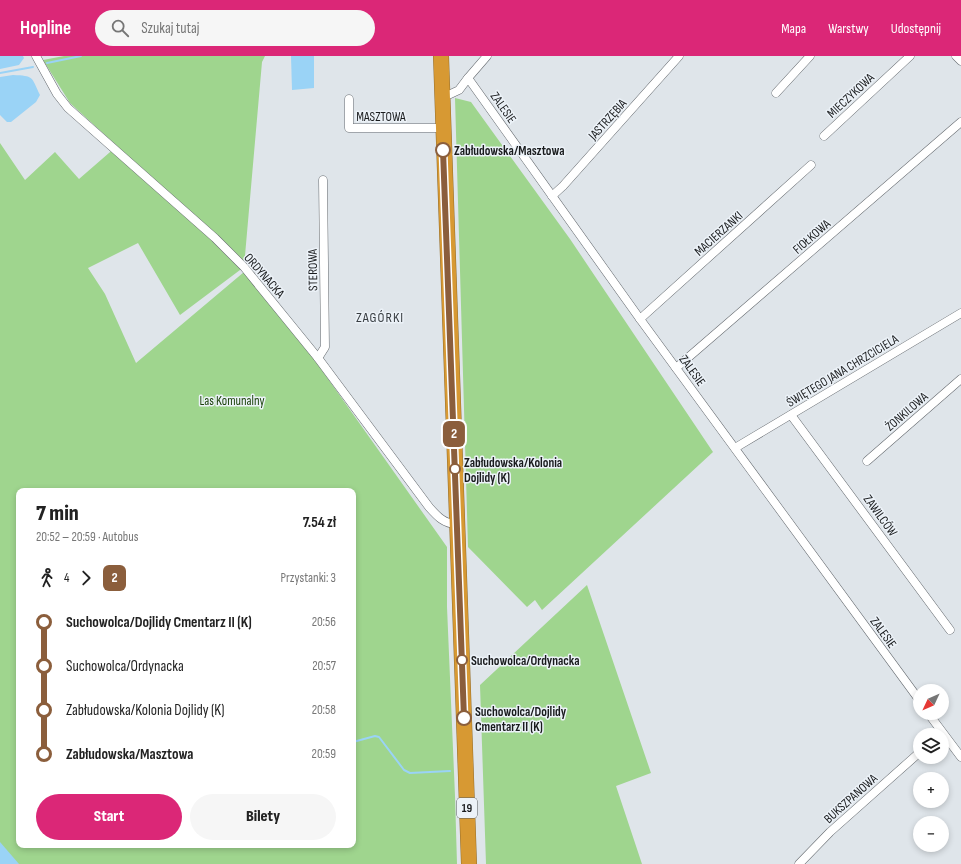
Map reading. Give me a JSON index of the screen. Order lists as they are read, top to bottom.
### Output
{
  "streets": {
    "highway": ["19"],
    "street": [
      "MIECZYKOWA",
      "ZALESIE",
      "MASZTOWA",
      "JASTRZĘBIA",
      "MACIERZANKI",
      "FIOŁKOWA",
      "STEROWA",
      "ORDYNACKA",
      "ŚWIĘTEGO JANA CHRZCICIELA",
      "ŻONKILOWA",
      "ZAWILCÓW",
      "BUKSZPANOWA"
    ]
  },
  "crossings": [
    ["ZALESIE", "JASTRZĘBIA"],
    ["ZALESIE", "MACIERZANKI"],
    ["ZALESIE", "FIOŁKOWA"],
    ["ZALESIE", "ŚWIĘTEGO JANA CHRZCICIELA"],
    ["MASZTOWA", "19"],
    ["STEROWA", "ORDYNACKA"],
    ["ORDYNACKA", "19"],
    ["ŚWIĘTEGO JANA CHRZCICIELA", "ZAWILCÓW"]
  ],
  "districts": ["ZAGÓRKI"],
  "parks": ["Las Komunalny"],
  "places": [
    "Zabłudowska/Masztowa",
    "Zabłudowska/Kolonia Dojlidy (K)",
    "Suchowolca/Ordynacka",
    "Suchowolca/Dojlidy Cmentarz II (K)"
  ],
  "lines": ["bus line 2"],
  "north": "bottom left",
  "page": {
    "header": "Hopline",
    "search": "Szukaj tutaj",
    "nav": ["Mapa", "Warstwy", "Udostępnij"],
    "on_map": "2",
    "heading": ["7 min", "20:52 – 20:59 · Autobus", "7.54 zł"],
    "legs": ["4", "2", "Przystanki: 3"],
    "list": [
      {
        "name": "Suchowolca/Dojlidy Cmentarz II (K)",
        "value": "20:56"
      },
      {
        "name": "Suchowolca/Ordynacka",
        "value": "20:57"
      },
      {
        "name": "Zabłudowska/Kolonia Dojlidy (K)",
        "value": "20:58"
      },
      {
        "name": "Zabłudowska/Masztowa",
        "value": "20:59"
      }
    ],
    "map_buttons": ["+", "−"],
    "buttons": ["Start", "Bilety"]
  }
}
